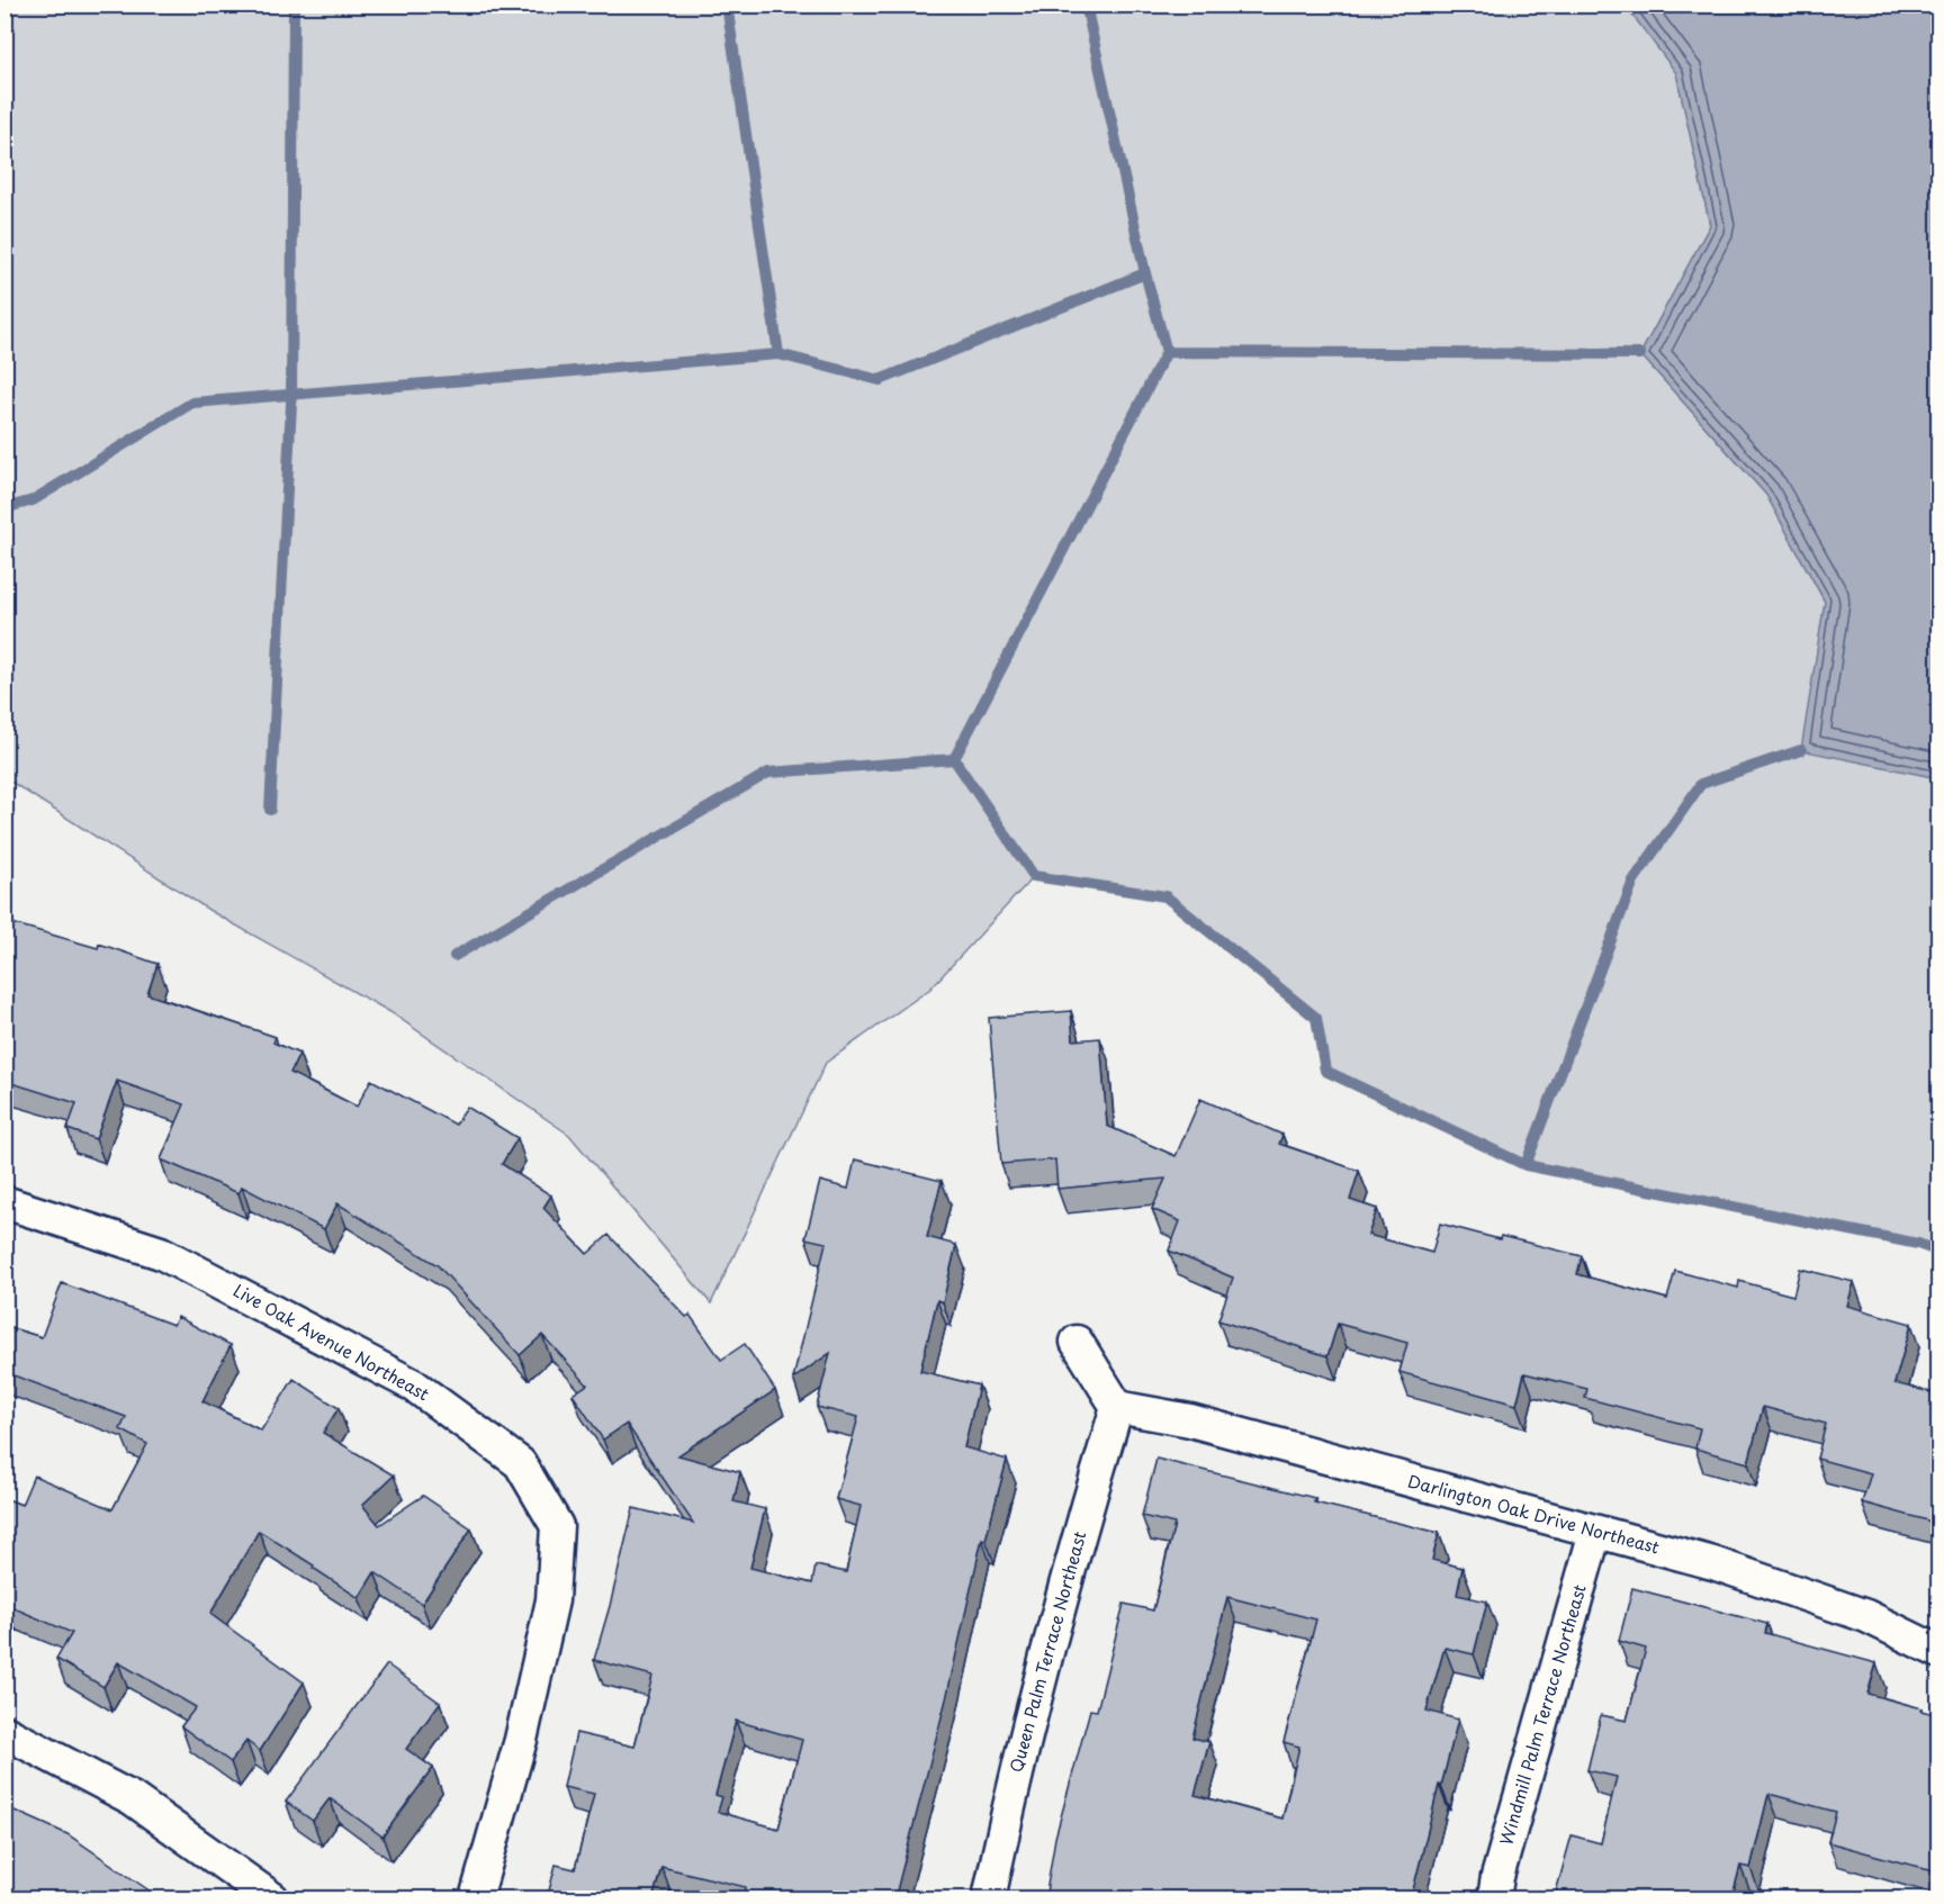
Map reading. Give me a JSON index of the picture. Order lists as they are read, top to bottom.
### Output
{
  "streets": {
    "street": [
      "Live Oak Avenue Northeast",
      "Darlington Oak Drive Northeast",
      "Queen Palm Terrace Northeast",
      "Windmill Palm Terrace Northeast"
    ]
  },
  "crossings": [
    ["Darlington Oak Drive Northeast", "Queen Palm Terrace Northeast"],
    ["Darlington Oak Drive Northeast", "Windmill Palm Terrace Northeast"]
  ]
}
